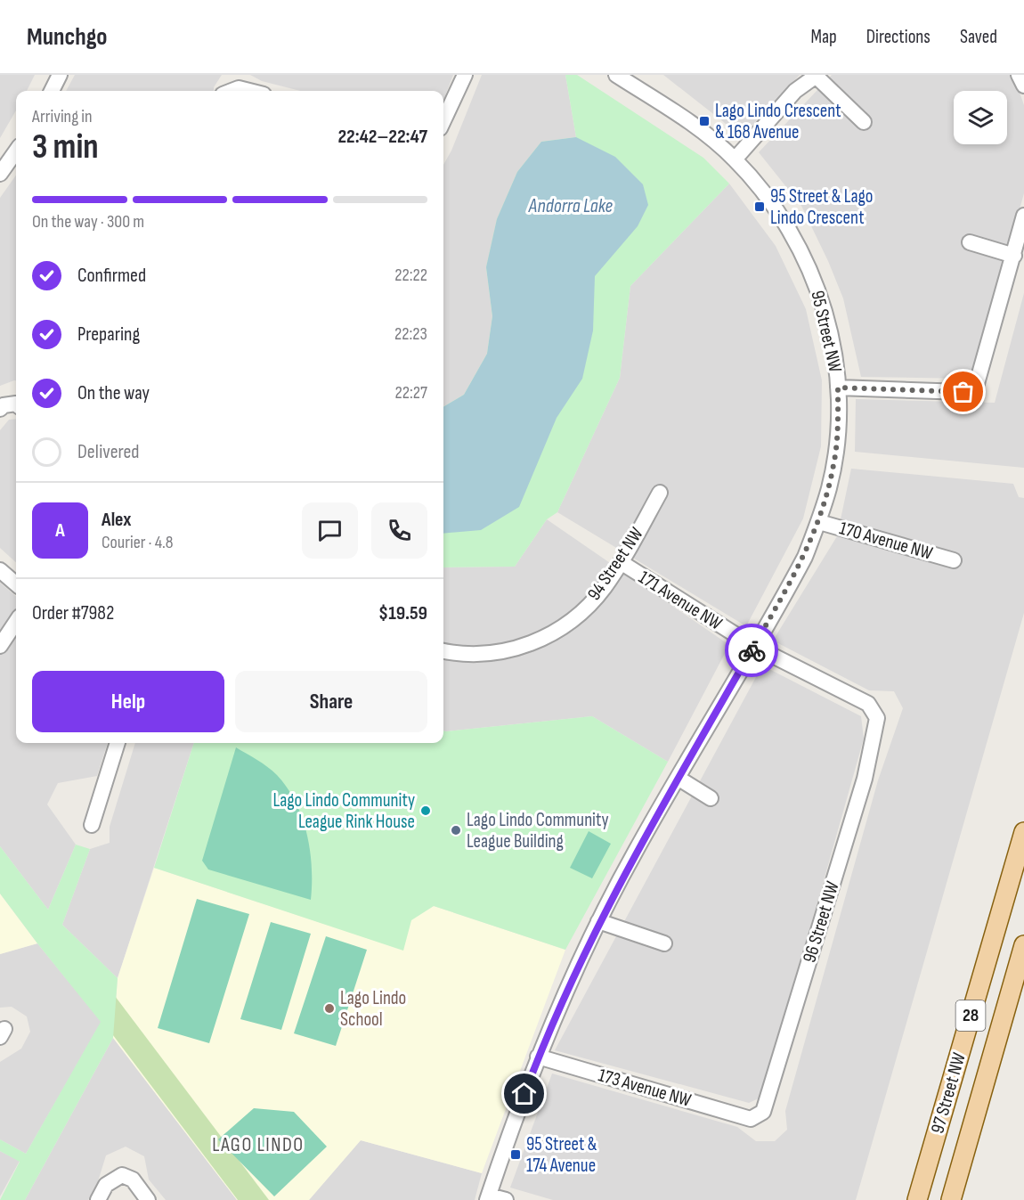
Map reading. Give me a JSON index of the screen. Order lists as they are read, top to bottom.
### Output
{
  "streets": {
    "main road": ["28", "97 Street NW"],
    "street": [
      "95 Street NW",
      "170 Avenue NW",
      "94 Street NW",
      "171 Avenue NW",
      "96 Street NW",
      "173 Avenue NW"
    ]
  },
  "crossings": [
    ["95 Street NW", "170 Avenue NW"],
    ["95 Street NW", "171 Avenue NW"],
    ["95 Street NW", "173 Avenue NW"],
    ["94 Street NW", "171 Avenue NW"],
    ["171 Avenue NW", "96 Street NW"],
    ["96 Street NW", "173 Avenue NW"]
  ],
  "districts": ["LAGO LINDO"],
  "water": ["Andorra Lake"],
  "places": {
    "transit": ["Lago Lindo Crescent & 168 Avenue", "95 Street & Lago Lindo Crescent", "95 Street & 174 Avenue"],
    "other": ["Lago Lindo Community League Rink House", "Lago Lindo Community League Building", "Lago Lindo School"]
  },
  "page": {
    "header": "Munchgo",
    "nav": ["Map", "Directions", "Saved"],
    "heading": ["3 min", "Arriving in", "22:42–22:47"],
    "panel": [
      "Alex",
      "Courier · 4.8",
      "Order #7982",
      "$19.59"
    ],
    "bar": "On the way · 300 m",
    "list": [
      ["Confirmed", "22:22"],
      ["Preparing", "22:23"],
      ["On the way", "22:27"],
      "Delivered"
    ],
    "round": "A",
    "buttons": ["Help", "Share"]
  }
}
